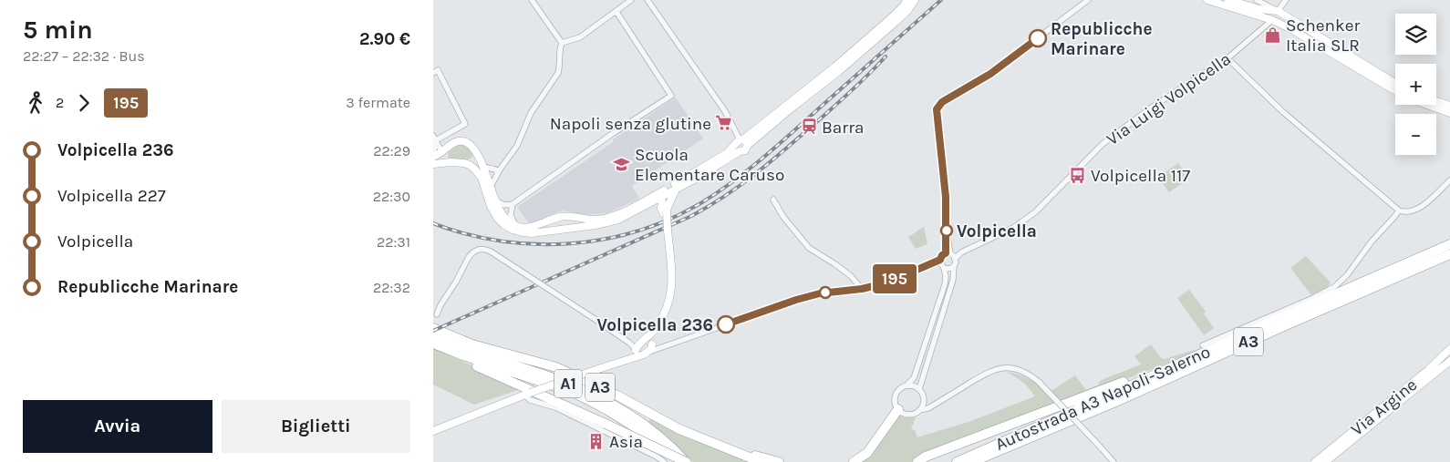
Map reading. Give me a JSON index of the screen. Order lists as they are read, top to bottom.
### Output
{
  "streets": {
    "highway": ["A3", "A1", "Autostrada A3 Napoli-Salerno"],
    "street": ["Via Luigi Volpicella", "Via Argine"]
  },
  "crossings": [
    ["A3", "A1"]
  ],
  "places": {
    "shop": ["Schenker Italia SLR"],
    "other": ["Republicche Marinare", "Volpicella", "Volpicella 236"],
    "supermarket": ["Napoli senza glutine"],
    "station": ["Barra"],
    "school or university": ["Scuola Elementare Caruso"],
    "bus stop": ["Volpicella 117"],
    "building": ["Asia"]
  },
  "lines": ["bus line 195"],
  "page": {
    "heading": ["5 min", "22:27 – 22:32 · Bus", "2.90 €"],
    "on_map": "195",
    "map_buttons": ["+", "−"],
    "legs": ["2", "195", "3 fermate"],
    "list": [
      {
        "name": "Volpicella 236",
        "value": "22:29"
      },
      {
        "name": "Volpicella 227",
        "value": "22:30"
      },
      {
        "name": "Volpicella",
        "value": "22:31"
      },
      {
        "name": "Republicche Marinare",
        "value": "22:32"
      }
    ],
    "buttons": ["Avvia", "Biglietti"]
  }
}
